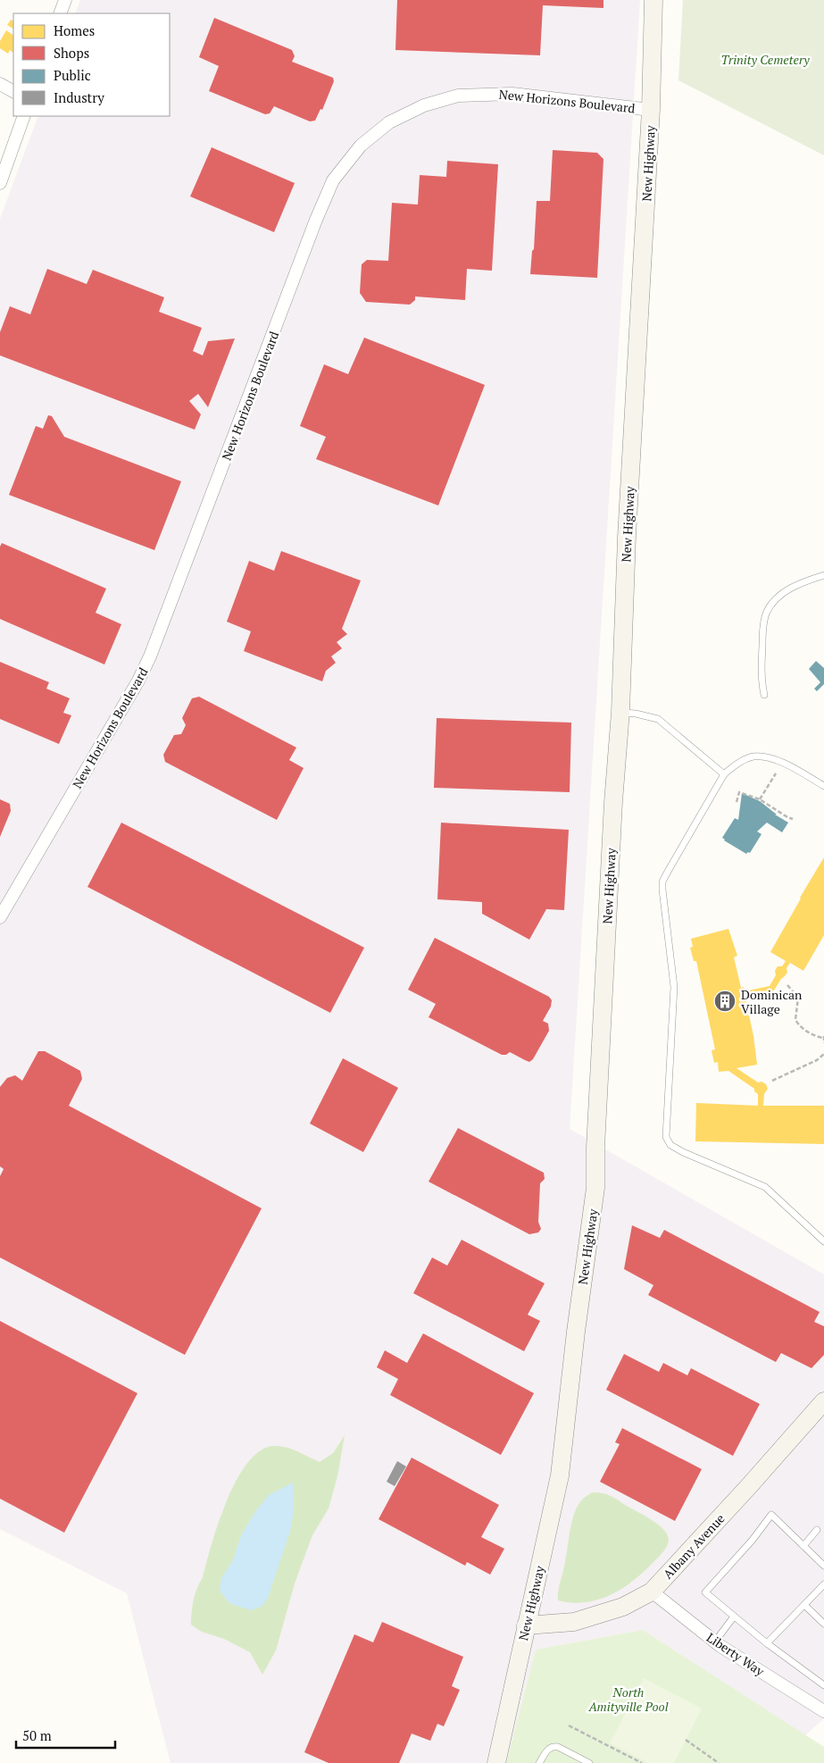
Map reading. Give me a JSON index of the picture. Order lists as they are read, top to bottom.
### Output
{
  "streets": {
    "main road": ["New Highway", "Albany Avenue"],
    "street": ["New Horizons Boulevard", "Liberty Way"]
  },
  "crossings": [
    ["New Horizons Boulevard", "New Highway"],
    ["New Highway", "Albany Avenue"],
    ["Albany Avenue", "Liberty Way"]
  ],
  "parks": ["Trinity Cemetery", "North Amityville Pool"],
  "places": {
    "building": ["Dominican Village"]
  },
  "legend": [
    "Homes",
    "Shops",
    "Public",
    "Industry"
  ],
  "scale_bar": "50 m"
}
